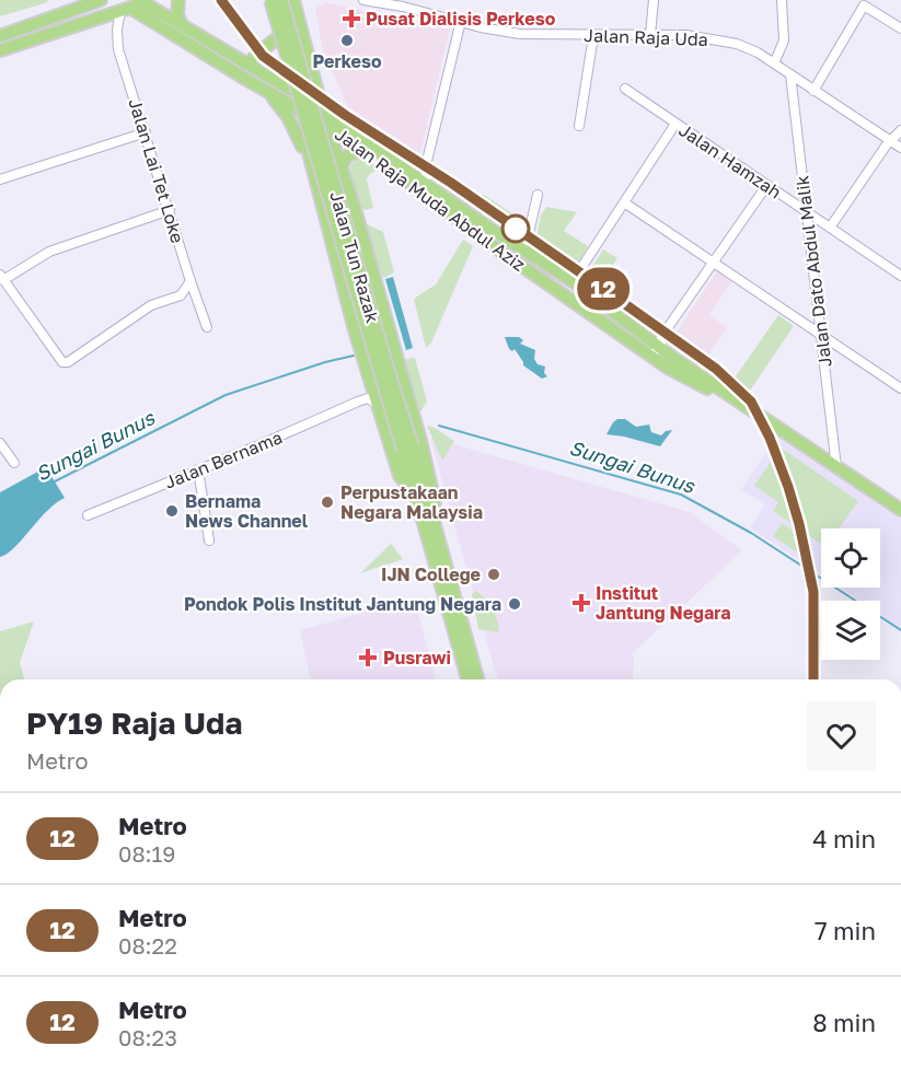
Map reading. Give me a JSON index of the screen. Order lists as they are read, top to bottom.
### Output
{
  "streets": {
    "main road": ["Jalan Raja Muda Abdul Aziz", "Jalan Tun Razak"],
    "street": [
      "Jalan Raja Uda",
      "Jalan Hamzah",
      "Jalan Lai Tet Loke",
      "Jalan Dato Abdul Malik",
      "Jalan Bernama"
    ]
  },
  "crossings": [
    ["Jalan Raja Uda", "Jalan Dato Abdul Malik"],
    ["Jalan Hamzah", "Jalan Dato Abdul Malik"],
    ["Jalan Lai Tet Loke", "Jalan Raja Muda Abdul Aziz"],
    ["Jalan Raja Muda Abdul Aziz", "Jalan Tun Razak"],
    ["Jalan Raja Muda Abdul Aziz", "Jalan Dato Abdul Malik"],
    ["Jalan Tun Razak", "Jalan Bernama"]
  ],
  "water": ["Sungai Bunus"],
  "places": {
    "health": ["Pusat Dialisis Perkeso", "Institut Jantung Negara", "Pusrawi"],
    "other": [
      "Perkeso",
      "Perpustakaan Negara Malaysia",
      "Bernama News Channel",
      "IJN College",
      "Pondok Polis Institut Jantung Negara"
    ]
  },
  "lines": ["metro line 12"],
  "page": {
    "on_map": "12",
    "heading": ["PY19 Raja Uda", "Metro"],
    "list": [
      {
        "mark": "12",
        "name": "Metro",
        "note": "08:19",
        "value": "4 min"
      },
      {
        "mark": "12",
        "name": "Metro",
        "note": "08:22",
        "value": "7 min"
      },
      {
        "mark": "12",
        "name": "Metro",
        "note": "08:23",
        "value": "8 min"
      }
    ]
  }
}
